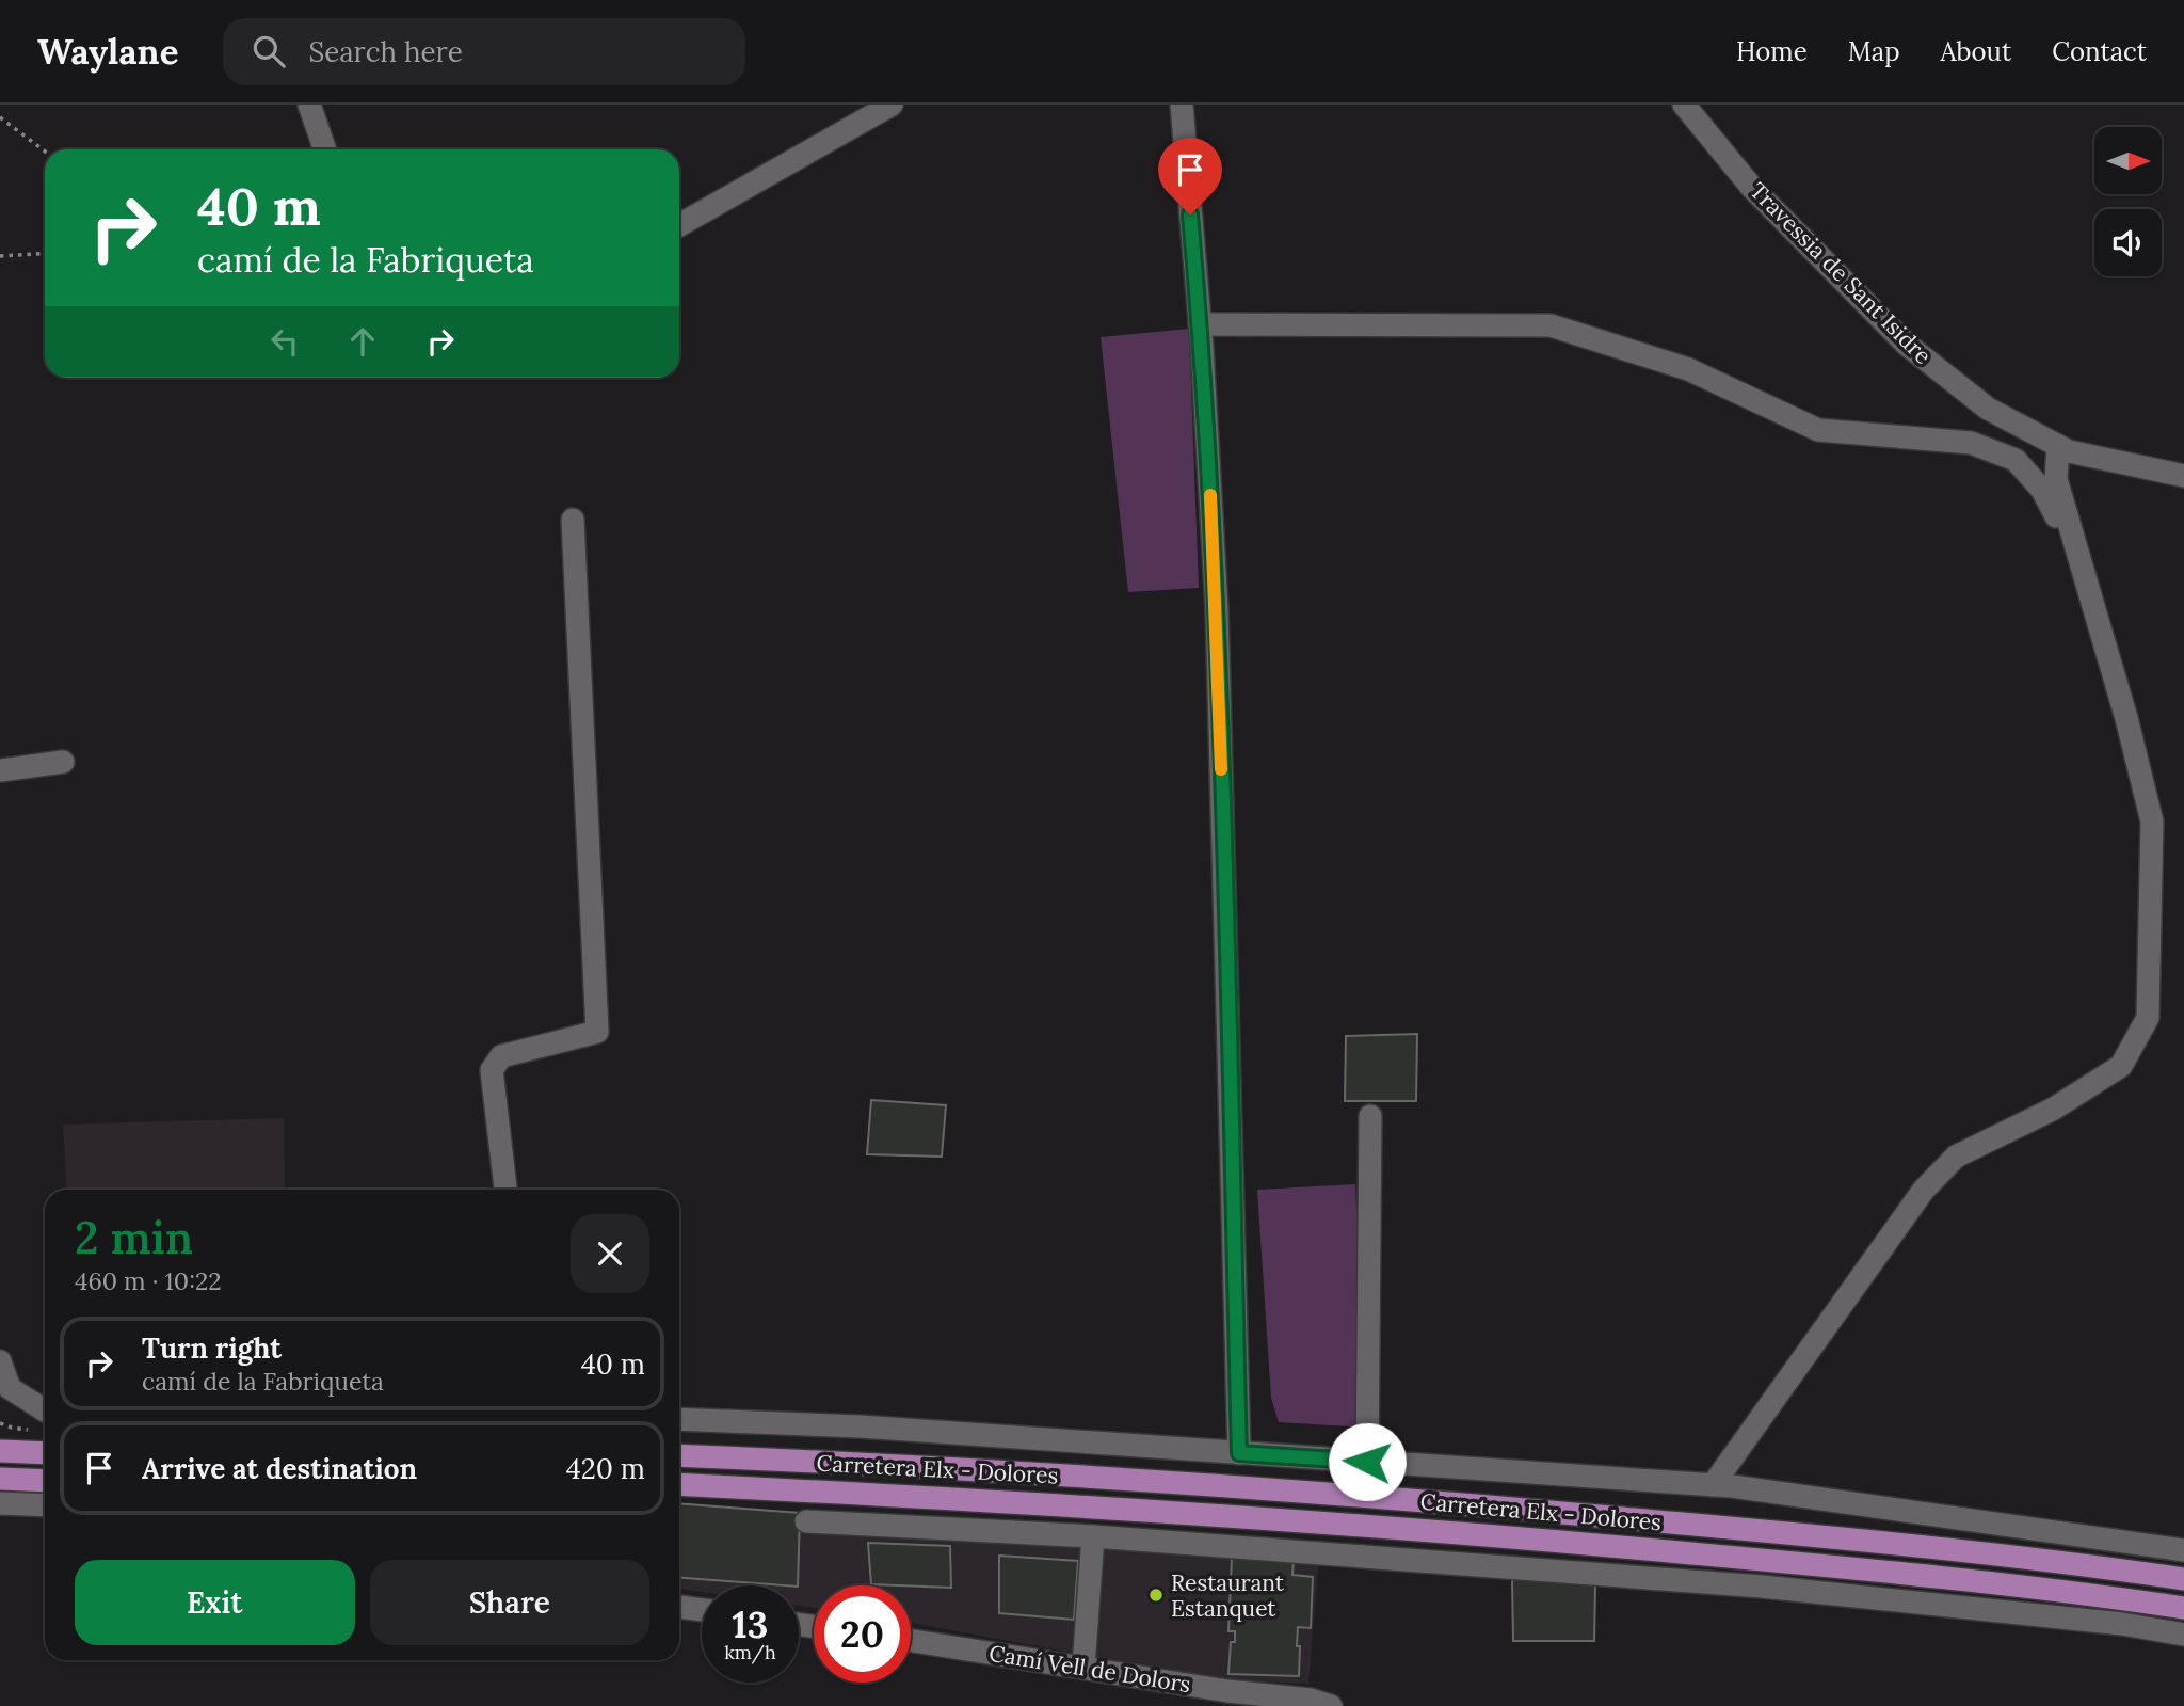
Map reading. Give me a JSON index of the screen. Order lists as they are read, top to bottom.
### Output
{
  "streets": {
    "main road": ["Carretera Elx - Dolores"],
    "street": ["Travessia de Sant Isidre", "Camí Vell de Dolors"]
  },
  "places": ["Restaurant Estanquet"],
  "north": "right",
  "page": {
    "header": "Waylane",
    "search": "Search here",
    "nav": [
      "Home",
      "Map",
      "About",
      "Contact"
    ],
    "turn": ["40 m", "camí de la Fabriqueta"],
    "heading": ["2 min", "460 m · 10:22"],
    "list": [
      {
        "name": "Turn right",
        "note": "camí de la Fabriqueta",
        "value": "40 m"
      },
      {
        "name": "Arrive at destination",
        "value": "420 m"
      }
    ],
    "buttons": ["Exit", "Share"],
    "speed": "13 km/h",
    "limit": "20"
  }
}
